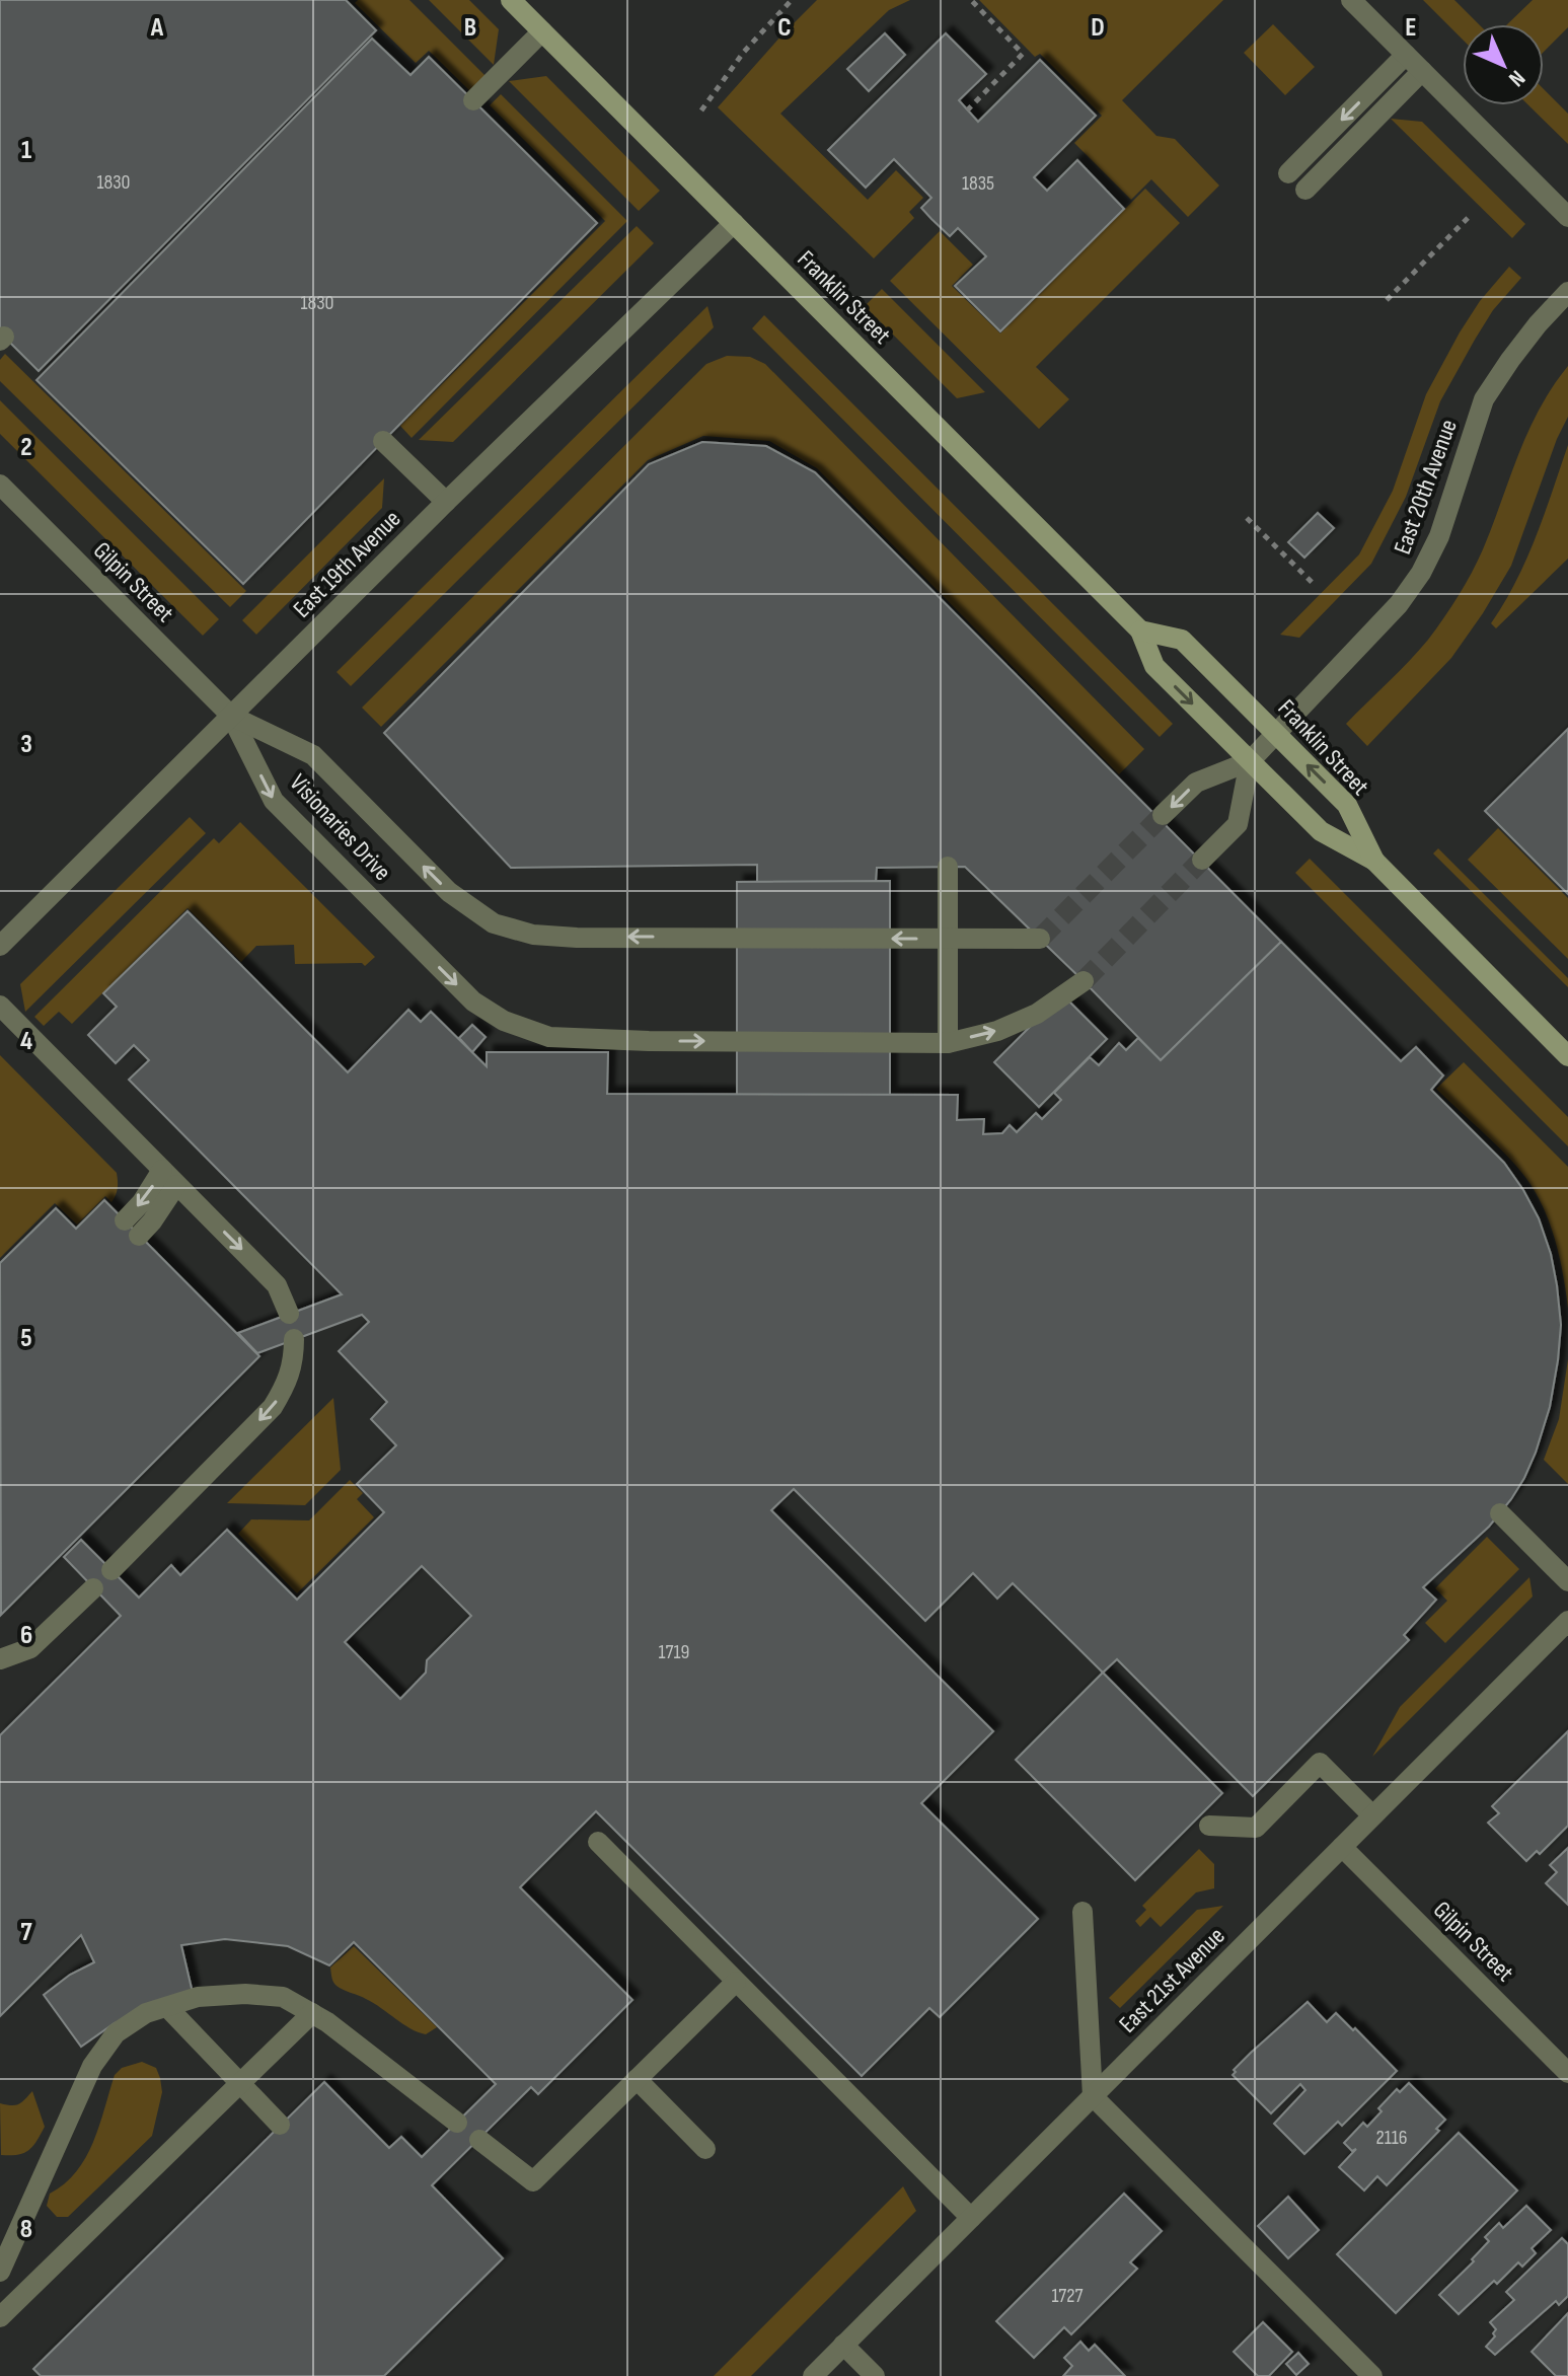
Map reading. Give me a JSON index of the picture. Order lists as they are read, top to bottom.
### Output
{
  "streets": {
    "street": [
      "Franklin Street",
      "East 20th Avenue",
      "East 19th Avenue",
      "Gilpin Street",
      "Visionaries Drive",
      "East 21st Avenue"
    ]
  },
  "crossings": [
    ["Franklin Street", "East 20th Avenue"],
    ["Franklin Street", "East 19th Avenue"],
    ["East 19th Avenue", "Gilpin Street"],
    ["East 19th Avenue", "Visionaries Drive"],
    ["Gilpin Street", "Visionaries Drive"],
    ["Gilpin Street", "East 21st Avenue"]
  ],
  "house_numbers": [
    "1830",
    "1835",
    "1830",
    "1719",
    "2116",
    "1727"
  ],
  "north": "bottom right",
  "grid": {
    "columns": [
      "A",
      "B",
      "C",
      "D",
      "E"
    ],
    "rows": [
      "1",
      "2",
      "3",
      "4",
      "5",
      "6",
      "7",
      "8"
    ]
  }
}
